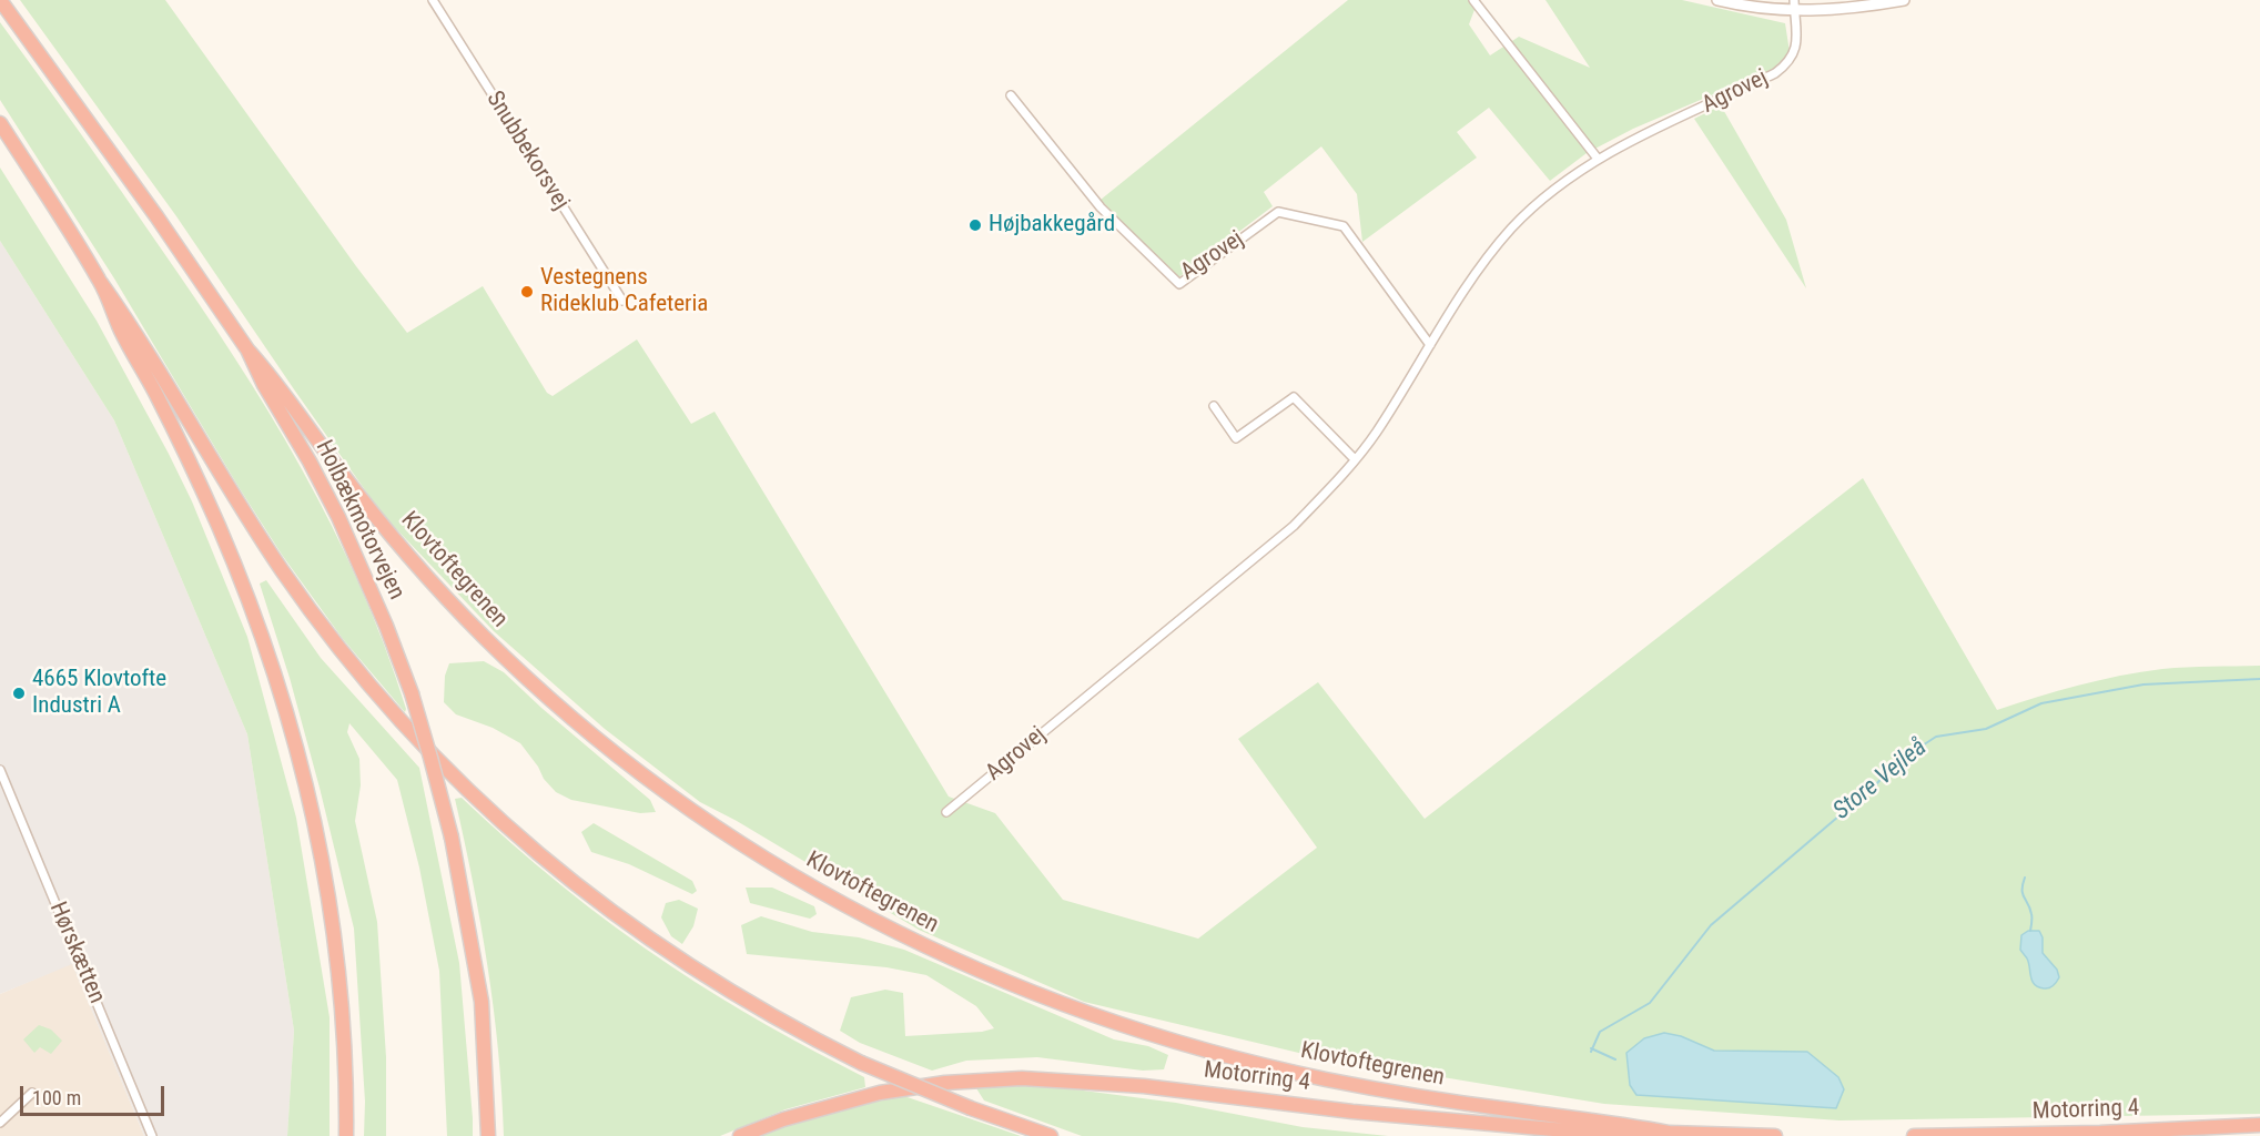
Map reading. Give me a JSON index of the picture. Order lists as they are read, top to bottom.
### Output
{
  "streets": {
    "highway": ["Holbækmotorvejen", "Klovtoftegrenen", "Motorring 4"],
    "street": ["Agrovej", "Snubbekorsvej", "Hørskætten"]
  },
  "crossings": [
    ["Holbækmotorvejen", "Klovtoftegrenen"],
    ["Klovtoftegrenen", "Motorring 4"]
  ],
  "water": ["Store Vejleå"],
  "places": ["Højbakkegård", "Vestegnens Rideklub Cafeteria", "4665 Klovtofte Industri A"],
  "scale_bar": "100 m"
}
